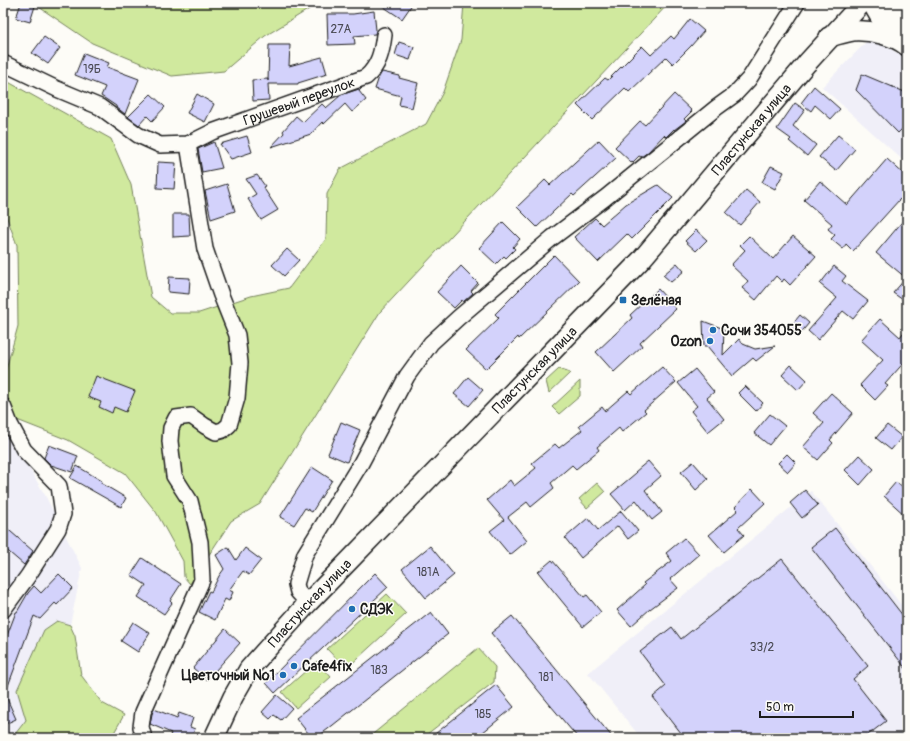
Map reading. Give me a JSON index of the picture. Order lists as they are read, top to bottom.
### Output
{
  "streets": {
    "main road": ["Пластунская улица"],
    "street": ["Грушевый переулок"]
  },
  "places": {
    "transit": ["Зелёная"],
    "other": [
      "Сочи 354055",
      "Ozon",
      "СДЭК",
      "Cafe4fix",
      "Цветочный №1"
    ]
  },
  "house_numbers": [
    "27А",
    "19Б",
    "181А",
    "33/2",
    "183",
    "181",
    "185"
  ],
  "scale_bar": "50 m"
}
